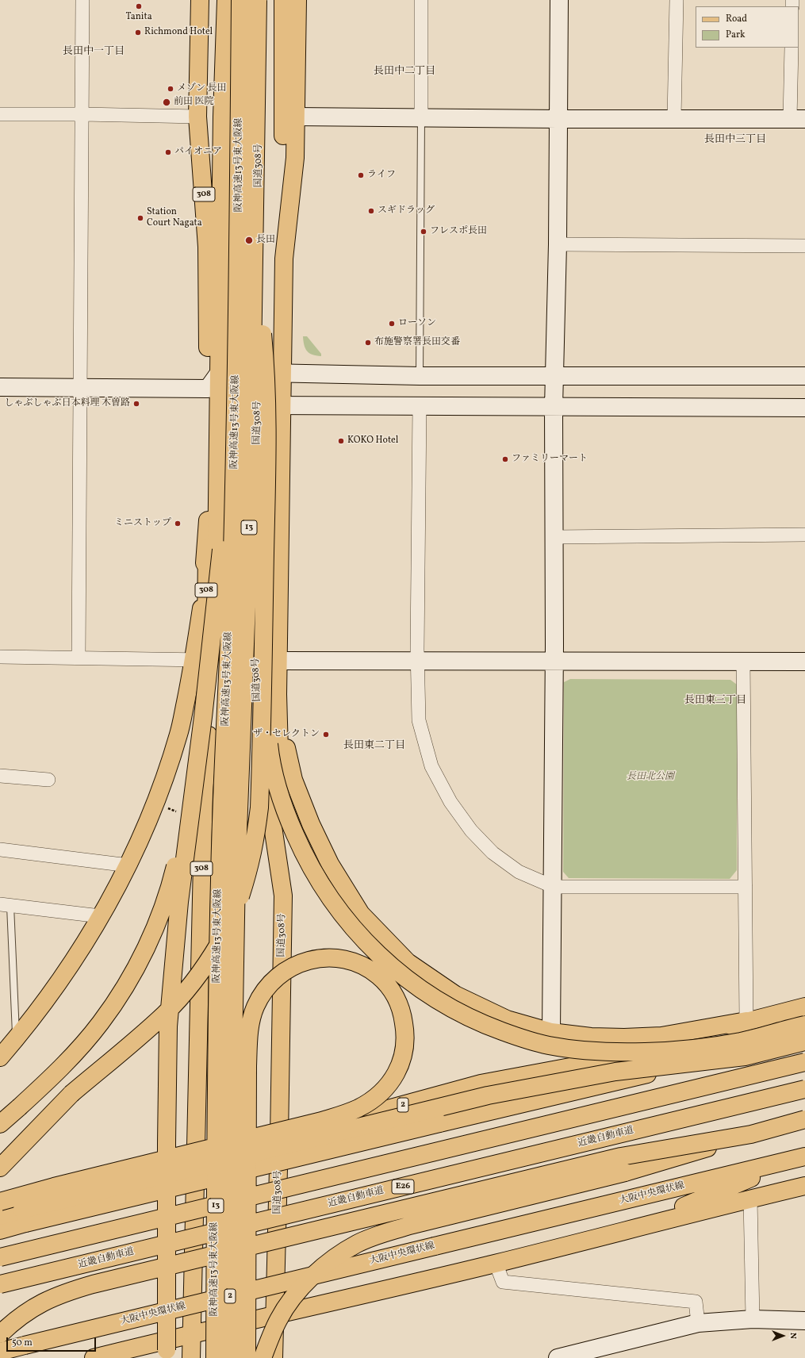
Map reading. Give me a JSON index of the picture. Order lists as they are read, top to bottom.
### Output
{
  "streets": {
    "main road": [
      "阪神高速13号東大阪線",
      "国道308号",
      "308",
      "13",
      "2",
      "近畿自動車道",
      "E26",
      "大阪中央環状線"
    ]
  },
  "crossings": [
    ["国道308号", "2"],
    ["308", "2"]
  ],
  "districts": [
    "長田中一丁目",
    "長田中二丁目",
    "長田中三丁目",
    "長田東三丁目",
    "長田東二丁目"
  ],
  "parks": ["長田北公園"],
  "places": [
    "Tanita",
    "Richmond Hotel",
    "メゾン 長田",
    "前田 医院",
    "パイオニア",
    "ライフ",
    "スギドラッグ",
    "Station Court Nagata",
    "フレスポ長田",
    "長田",
    "ローソン",
    "布施警察署長田交番",
    "しゃぶしゃぶ日本料理 木曽路",
    "KOKO Hotel",
    "ファミリーマート",
    "ミニストップ",
    "ザ・セレクトン"
  ],
  "legend": ["Road", "Park"],
  "scale_bar": "50 m",
  "north": "right"
}
